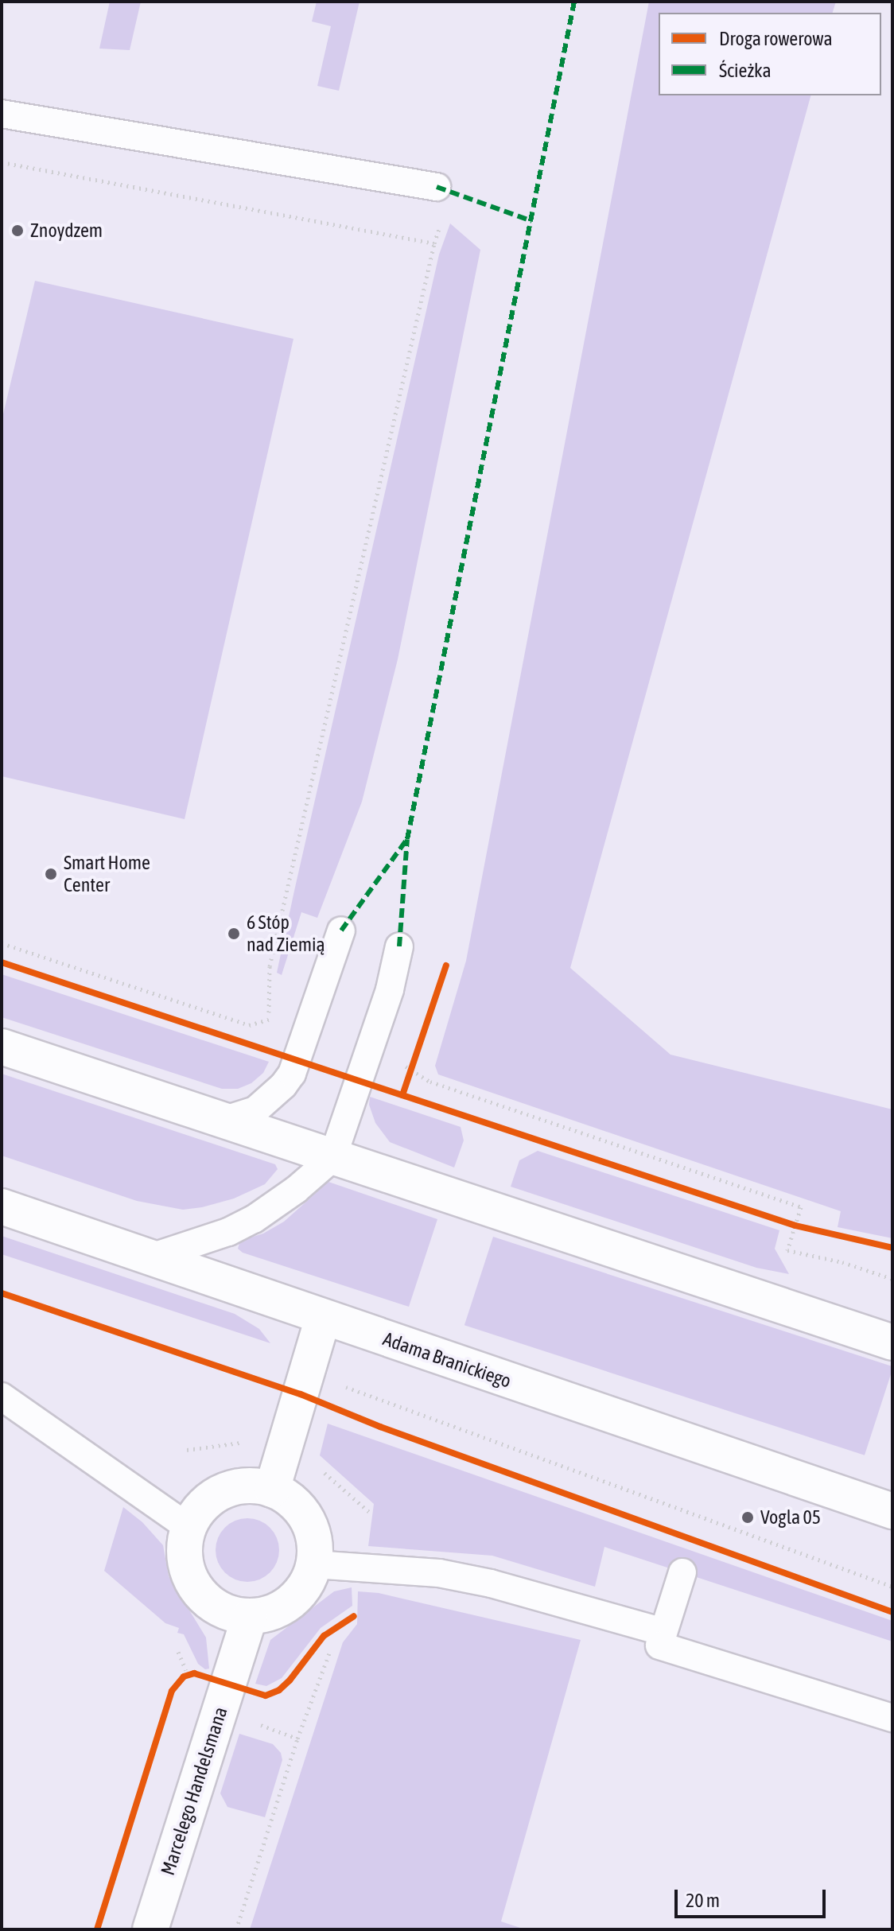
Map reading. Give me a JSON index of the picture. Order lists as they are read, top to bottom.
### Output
{
  "streets": {
    "main road": ["Adama Branickiego", "Marcelego Handelsmana"]
  },
  "places": [
    "Znoydzem",
    "Smart Home Center",
    "6 Stóp nad Ziemią",
    "Vogla 05"
  ],
  "legend": ["Droga rowerowa", "Ścieżka"],
  "scale_bar": "20 m"
}
